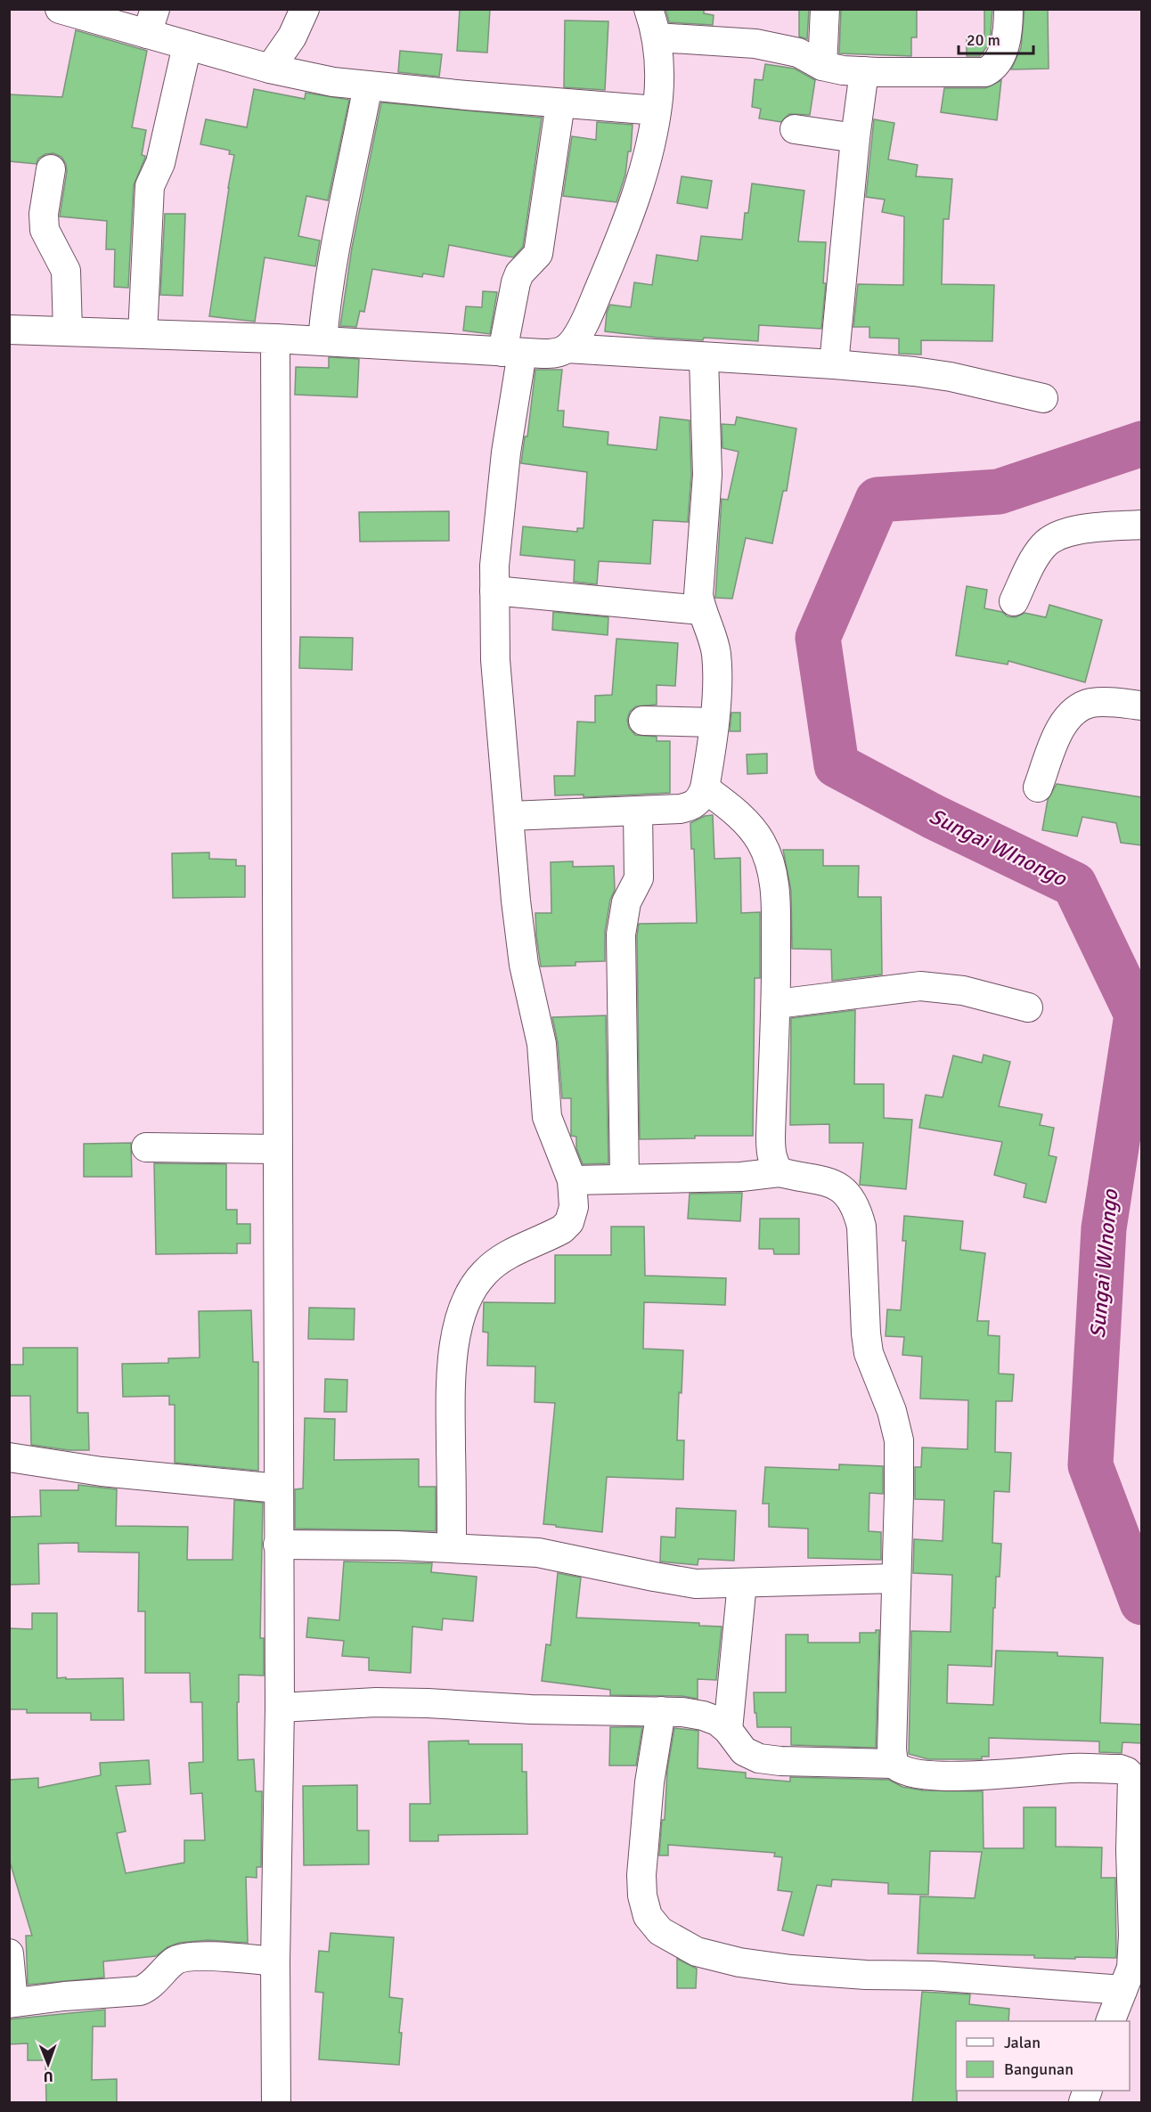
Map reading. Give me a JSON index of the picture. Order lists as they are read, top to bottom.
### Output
{
  "water": ["Sungai WInongo"],
  "legend": ["Jalan", "Bangunan"],
  "scale_bar": "20 m",
  "north": "bottom"
}
